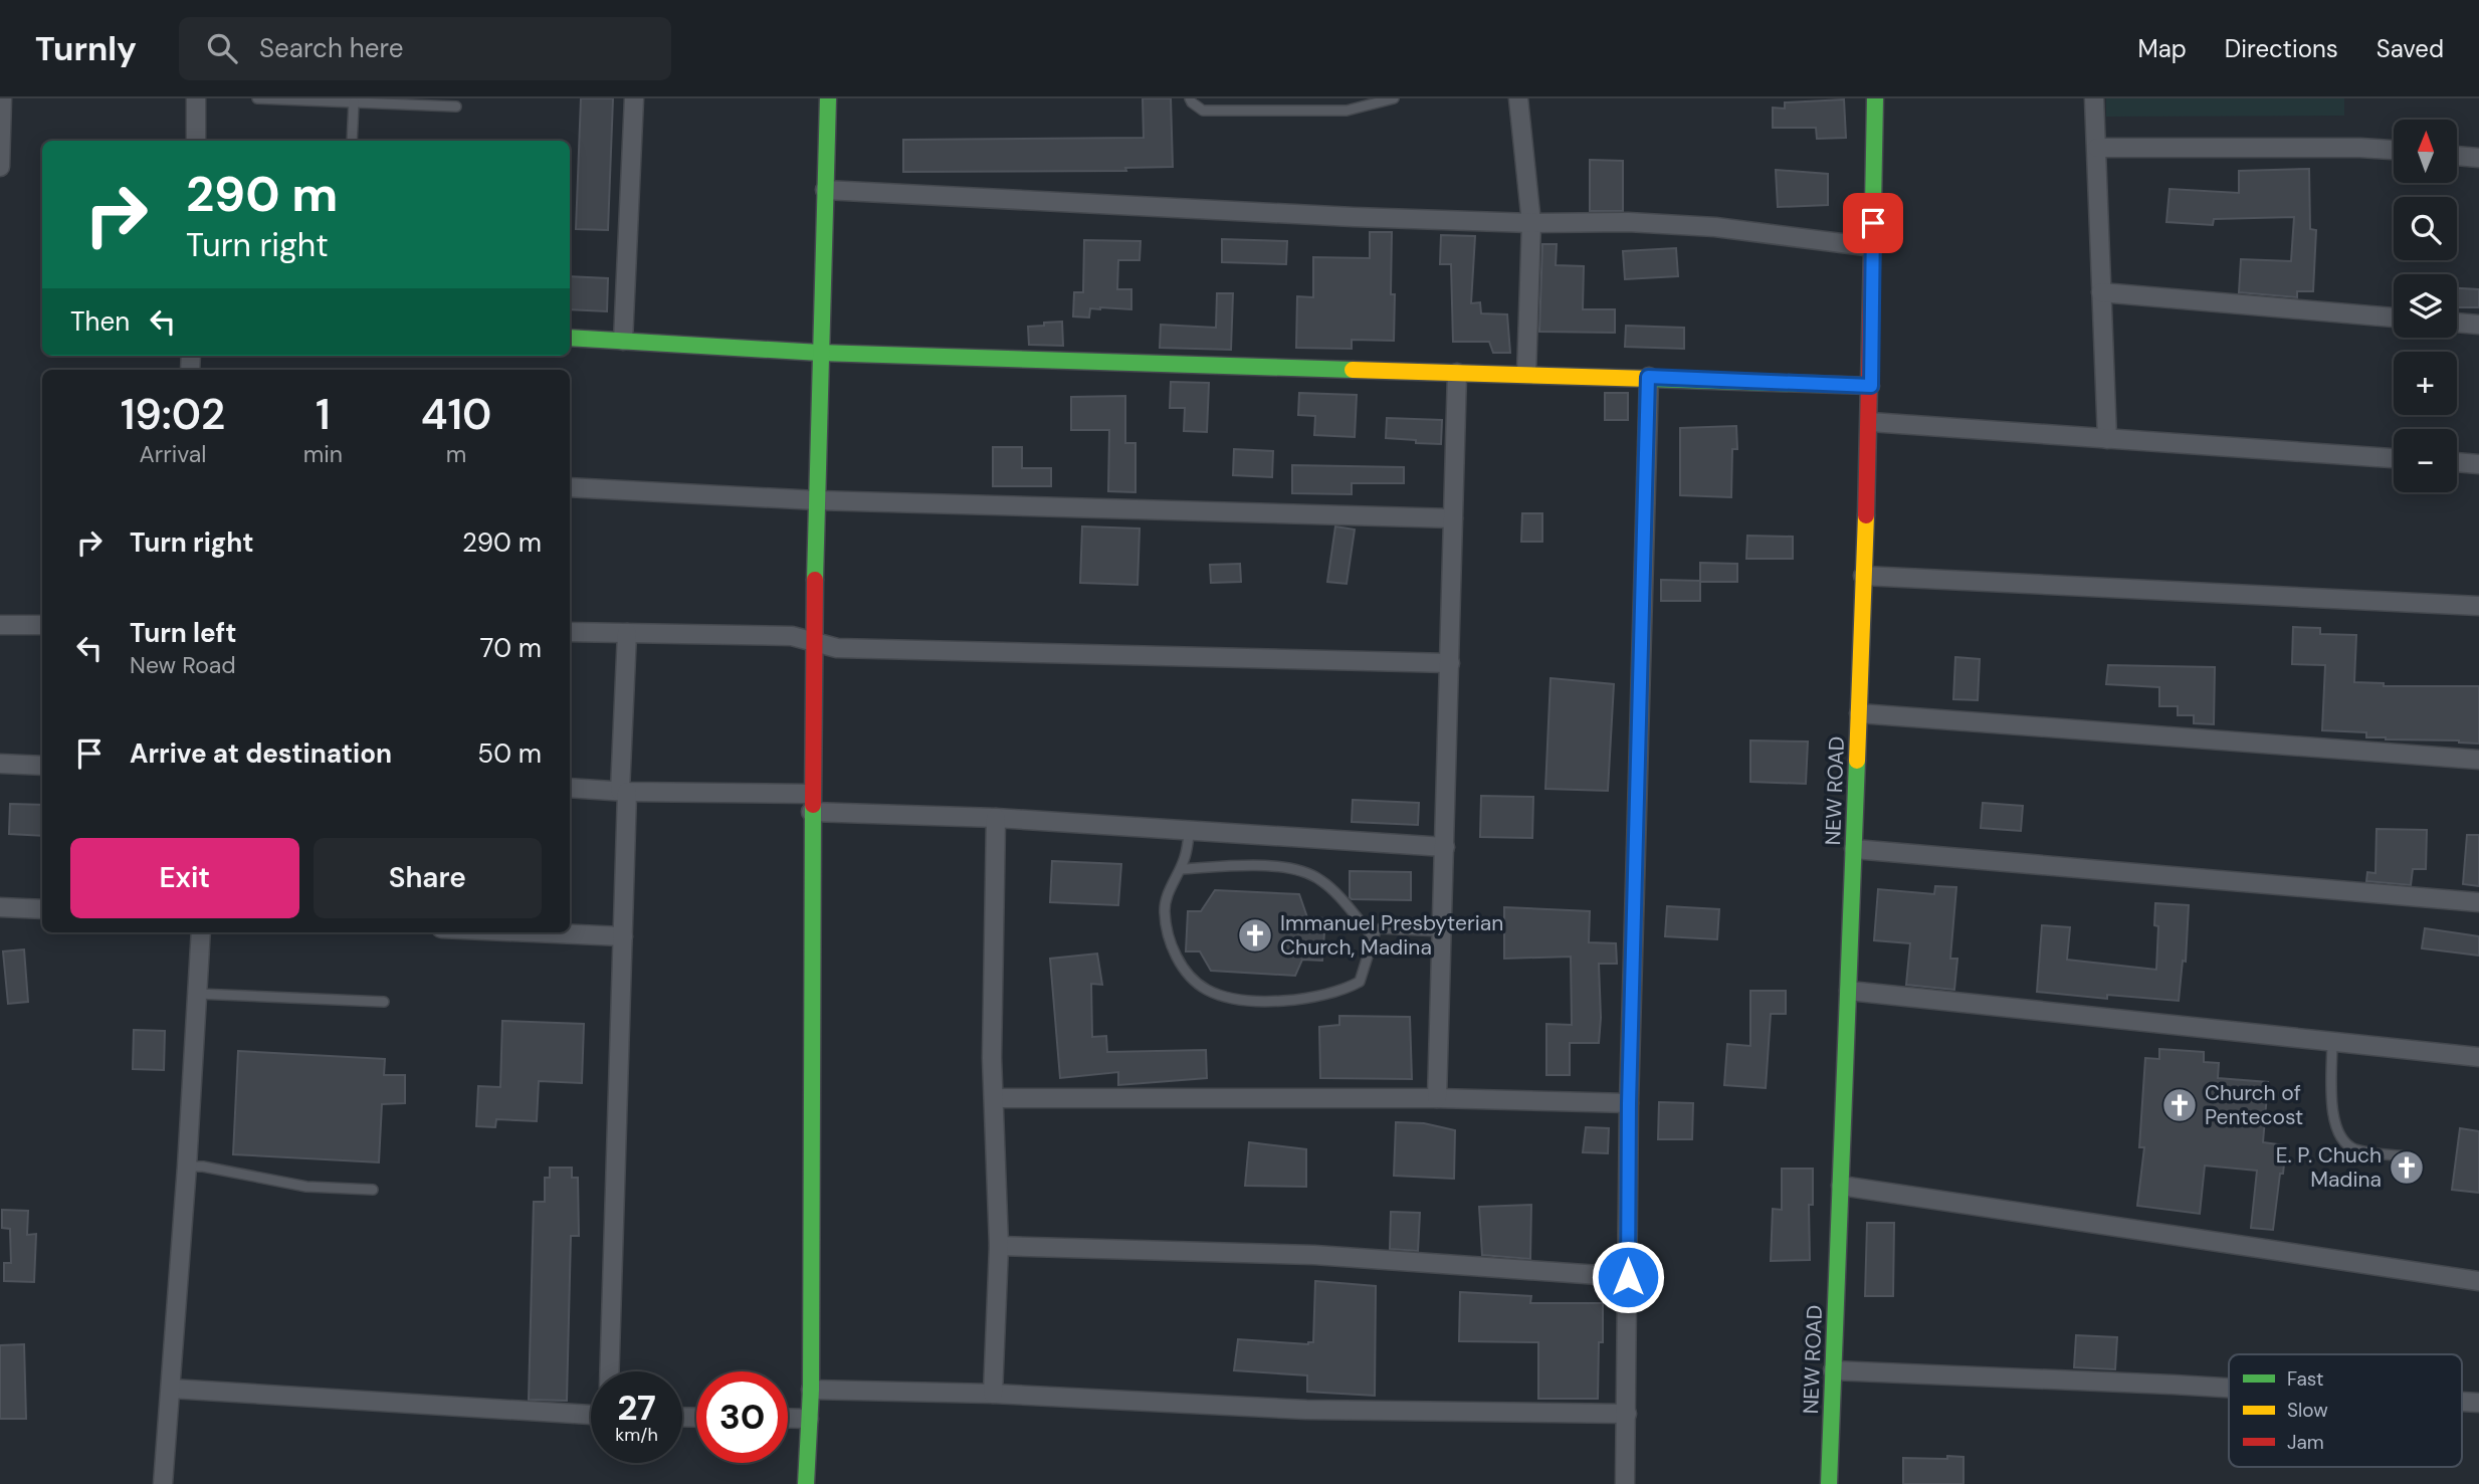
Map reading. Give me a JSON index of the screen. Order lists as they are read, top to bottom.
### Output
{
  "streets": {
    "street": ["NEW ROAD"]
  },
  "places": {
    "church": ["Immanuel Presbyterian Church, Madina", "Church of Pentecost", "E. P. Chuch Madina"]
  },
  "legend": ["Fast", "Slow", "Jam"],
  "north": "top",
  "page": {
    "header": "Turnly",
    "search": "Search here",
    "nav": ["Map", "Directions", "Saved"],
    "map_buttons": ["+", "−"],
    "turn": ["290 m", "Turn right"],
    "then": "Then",
    "eta": [
      "19:02",
      "Arrival",
      "1",
      "min",
      "410",
      "m"
    ],
    "list": [
      {
        "name": "Turn right",
        "value": "290 m"
      },
      {
        "name": "Turn left",
        "note": "New Road",
        "value": "70 m"
      },
      {
        "name": "Arrive at destination",
        "value": "50 m"
      }
    ],
    "buttons": ["Exit", "Share"],
    "speed": "27 km/h",
    "limit": "30"
  }
}
